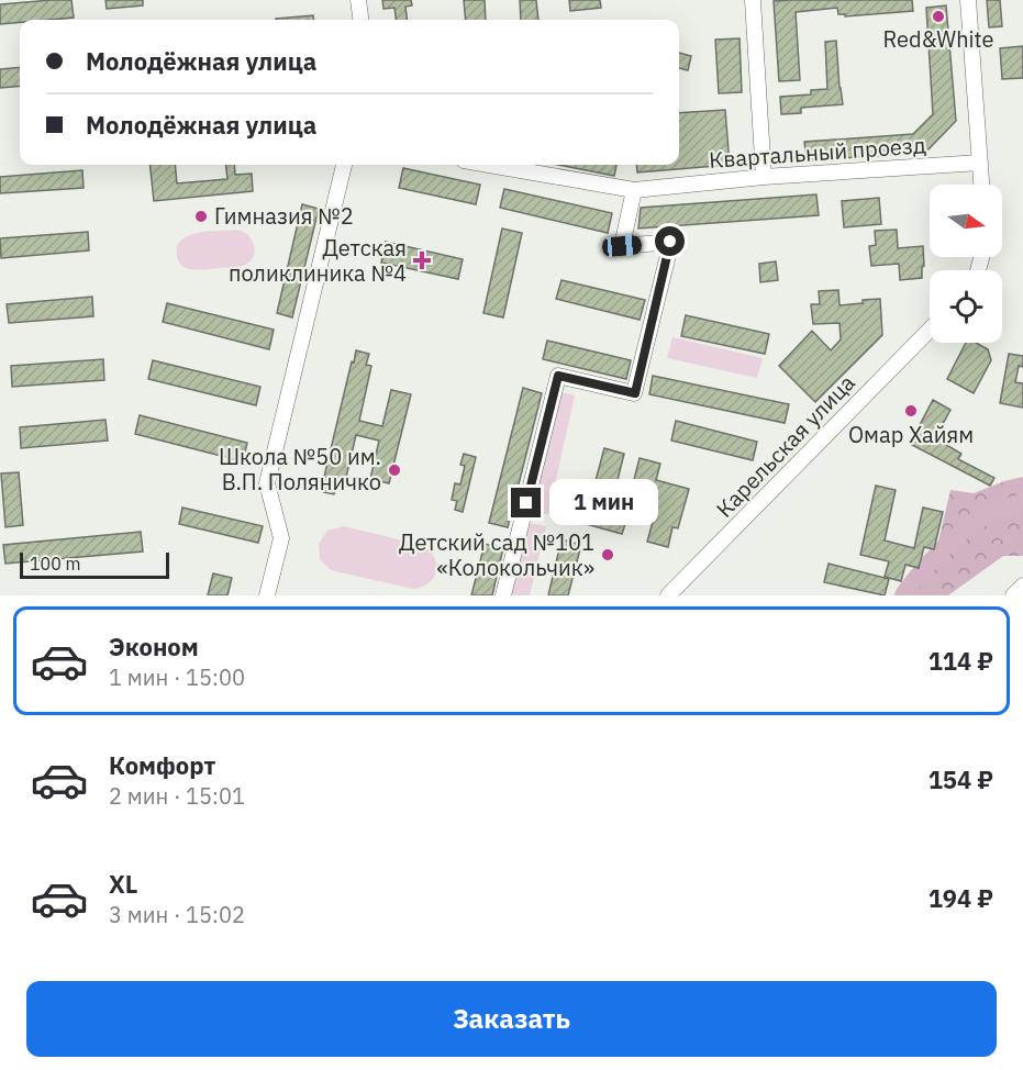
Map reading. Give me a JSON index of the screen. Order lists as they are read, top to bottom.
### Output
{
  "streets": {
    "street": ["Квартальный проезд", "Карельская улица"]
  },
  "places": {
    "other": [
      "Red&White",
      "Гимназия №2",
      "Омар Хайям",
      "Школа №50 им. В.П. Поляничко",
      "Детский сад №101 «Колокольчик»"
    ],
    "health": ["Детская поликлиника №4"]
  },
  "scale_bar": "100 m",
  "north": "right",
  "page": {
    "banner": ["Молодёжная улица", "Молодёжная улица"],
    "bubble": "1 мин",
    "scale": "100 m",
    "list": [
      {
        "name": "Эконом",
        "note": "1 мин · 15:00",
        "value": "114 ₽"
      },
      {
        "name": "Комфорт",
        "note": "2 мин · 15:01",
        "value": "154 ₽"
      },
      {
        "name": "XL",
        "note": "3 мин · 15:02",
        "value": "194 ₽"
      }
    ],
    "buttons": "Заказать"
  }
}
